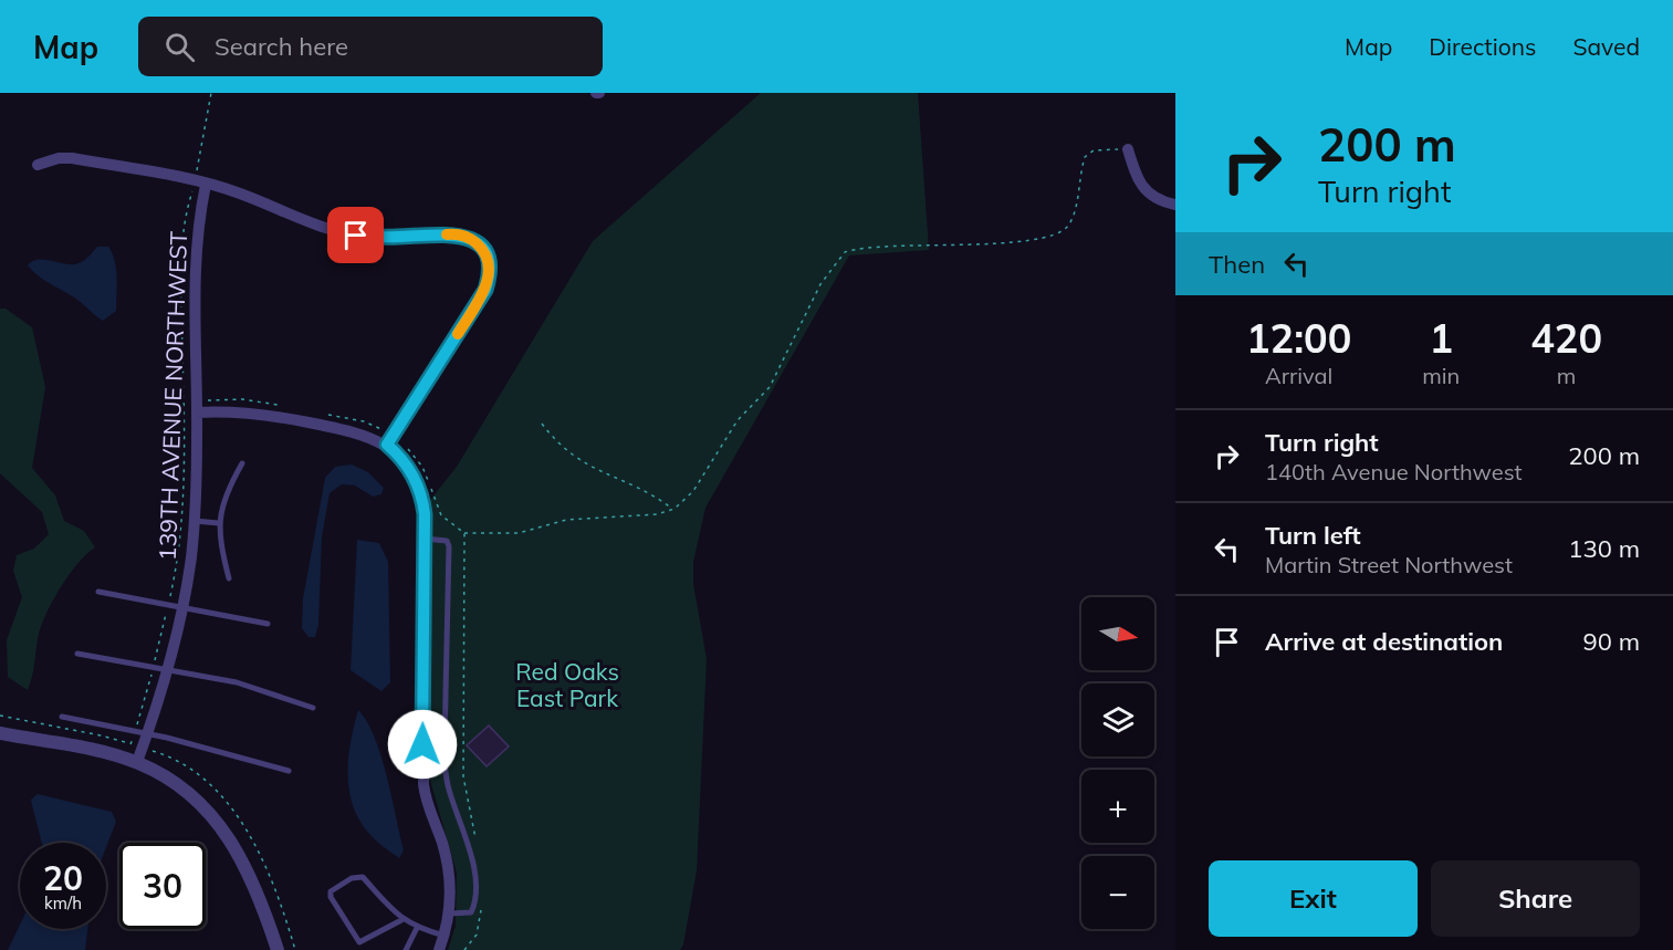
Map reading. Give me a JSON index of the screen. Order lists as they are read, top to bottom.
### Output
{
  "streets": {
    "street": ["139TH AVENUE NORTHWEST"]
  },
  "parks": ["Red Oaks East Park"],
  "north": "right",
  "page": {
    "header": "Map",
    "search": "Search here",
    "nav": ["Map", "Directions", "Saved"],
    "turn": ["200 m", "Turn right"],
    "then": "Then",
    "eta": [
      "12:00",
      "Arrival",
      "1",
      "min",
      "420",
      "m"
    ],
    "list": [
      {
        "name": "Turn right",
        "note": "140th Avenue Northwest",
        "value": "200 m"
      },
      {
        "name": "Turn left",
        "note": "Martin Street Northwest",
        "value": "130 m"
      },
      {
        "name": "Arrive at destination",
        "value": "90 m"
      }
    ],
    "map_buttons": ["+", "−"],
    "speed": "20 km/h",
    "limit": "30",
    "buttons": ["Exit", "Share"]
  }
}
